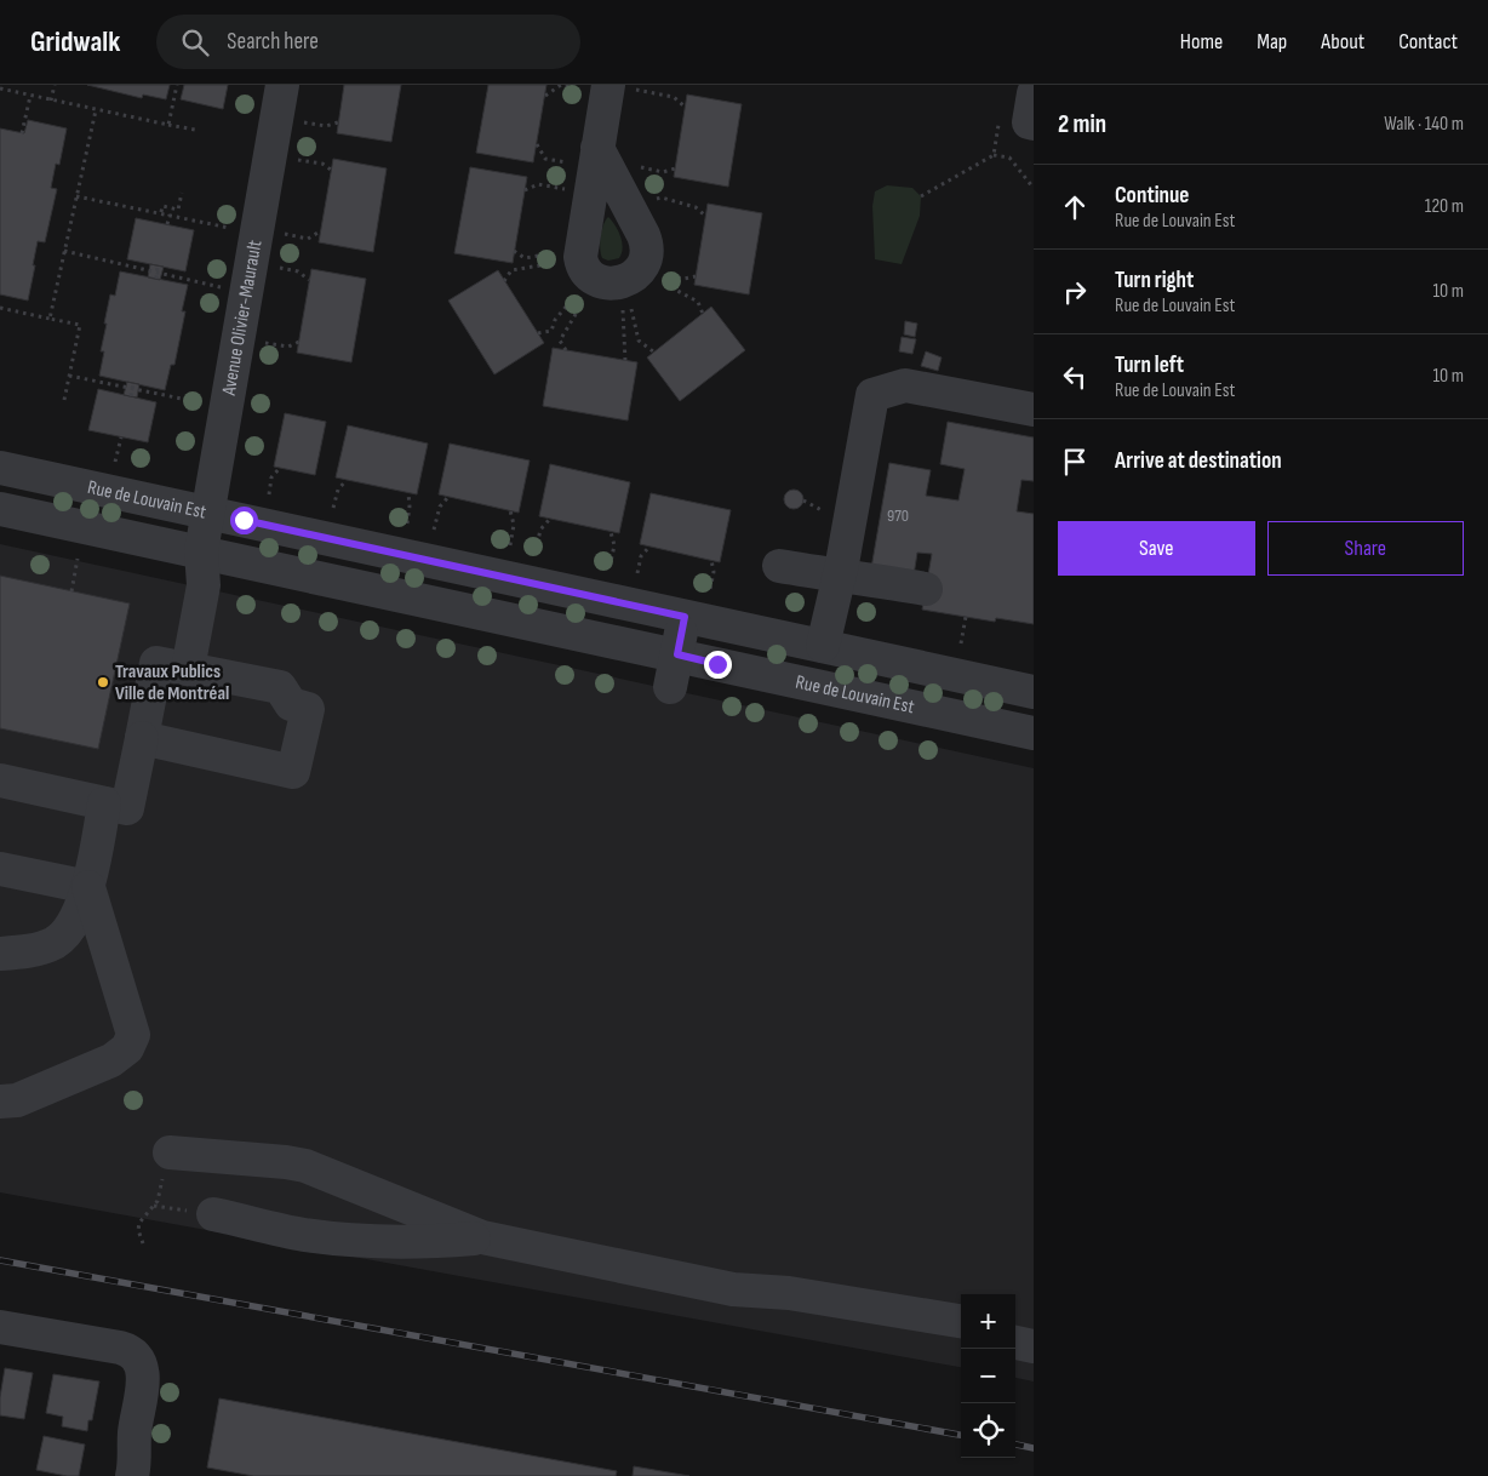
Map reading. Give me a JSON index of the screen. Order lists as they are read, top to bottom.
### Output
{
  "streets": {
    "street": ["Avenue Olivier-Maurault", "Rue de Louvain Est"]
  },
  "crossings": [
    ["Avenue Olivier-Maurault", "Rue de Louvain Est"]
  ],
  "places": ["Travaux Publics Ville de Montréal"],
  "house_numbers": ["970"],
  "page": {
    "header": "Gridwalk",
    "search": "Search here",
    "nav": [
      "Home",
      "Map",
      "About",
      "Contact"
    ],
    "heading": ["2 min", "Walk · 140 m"],
    "list": [
      ["Continue", "Rue de Louvain Est", "120 m"],
      ["Turn right", "Rue de Louvain Est", "10 m"],
      ["Turn left", "Rue de Louvain Est", "10 m"],
      "Arrive at destination"
    ],
    "buttons": ["Save", "Share"],
    "map_buttons": ["+", "−"]
  }
}
